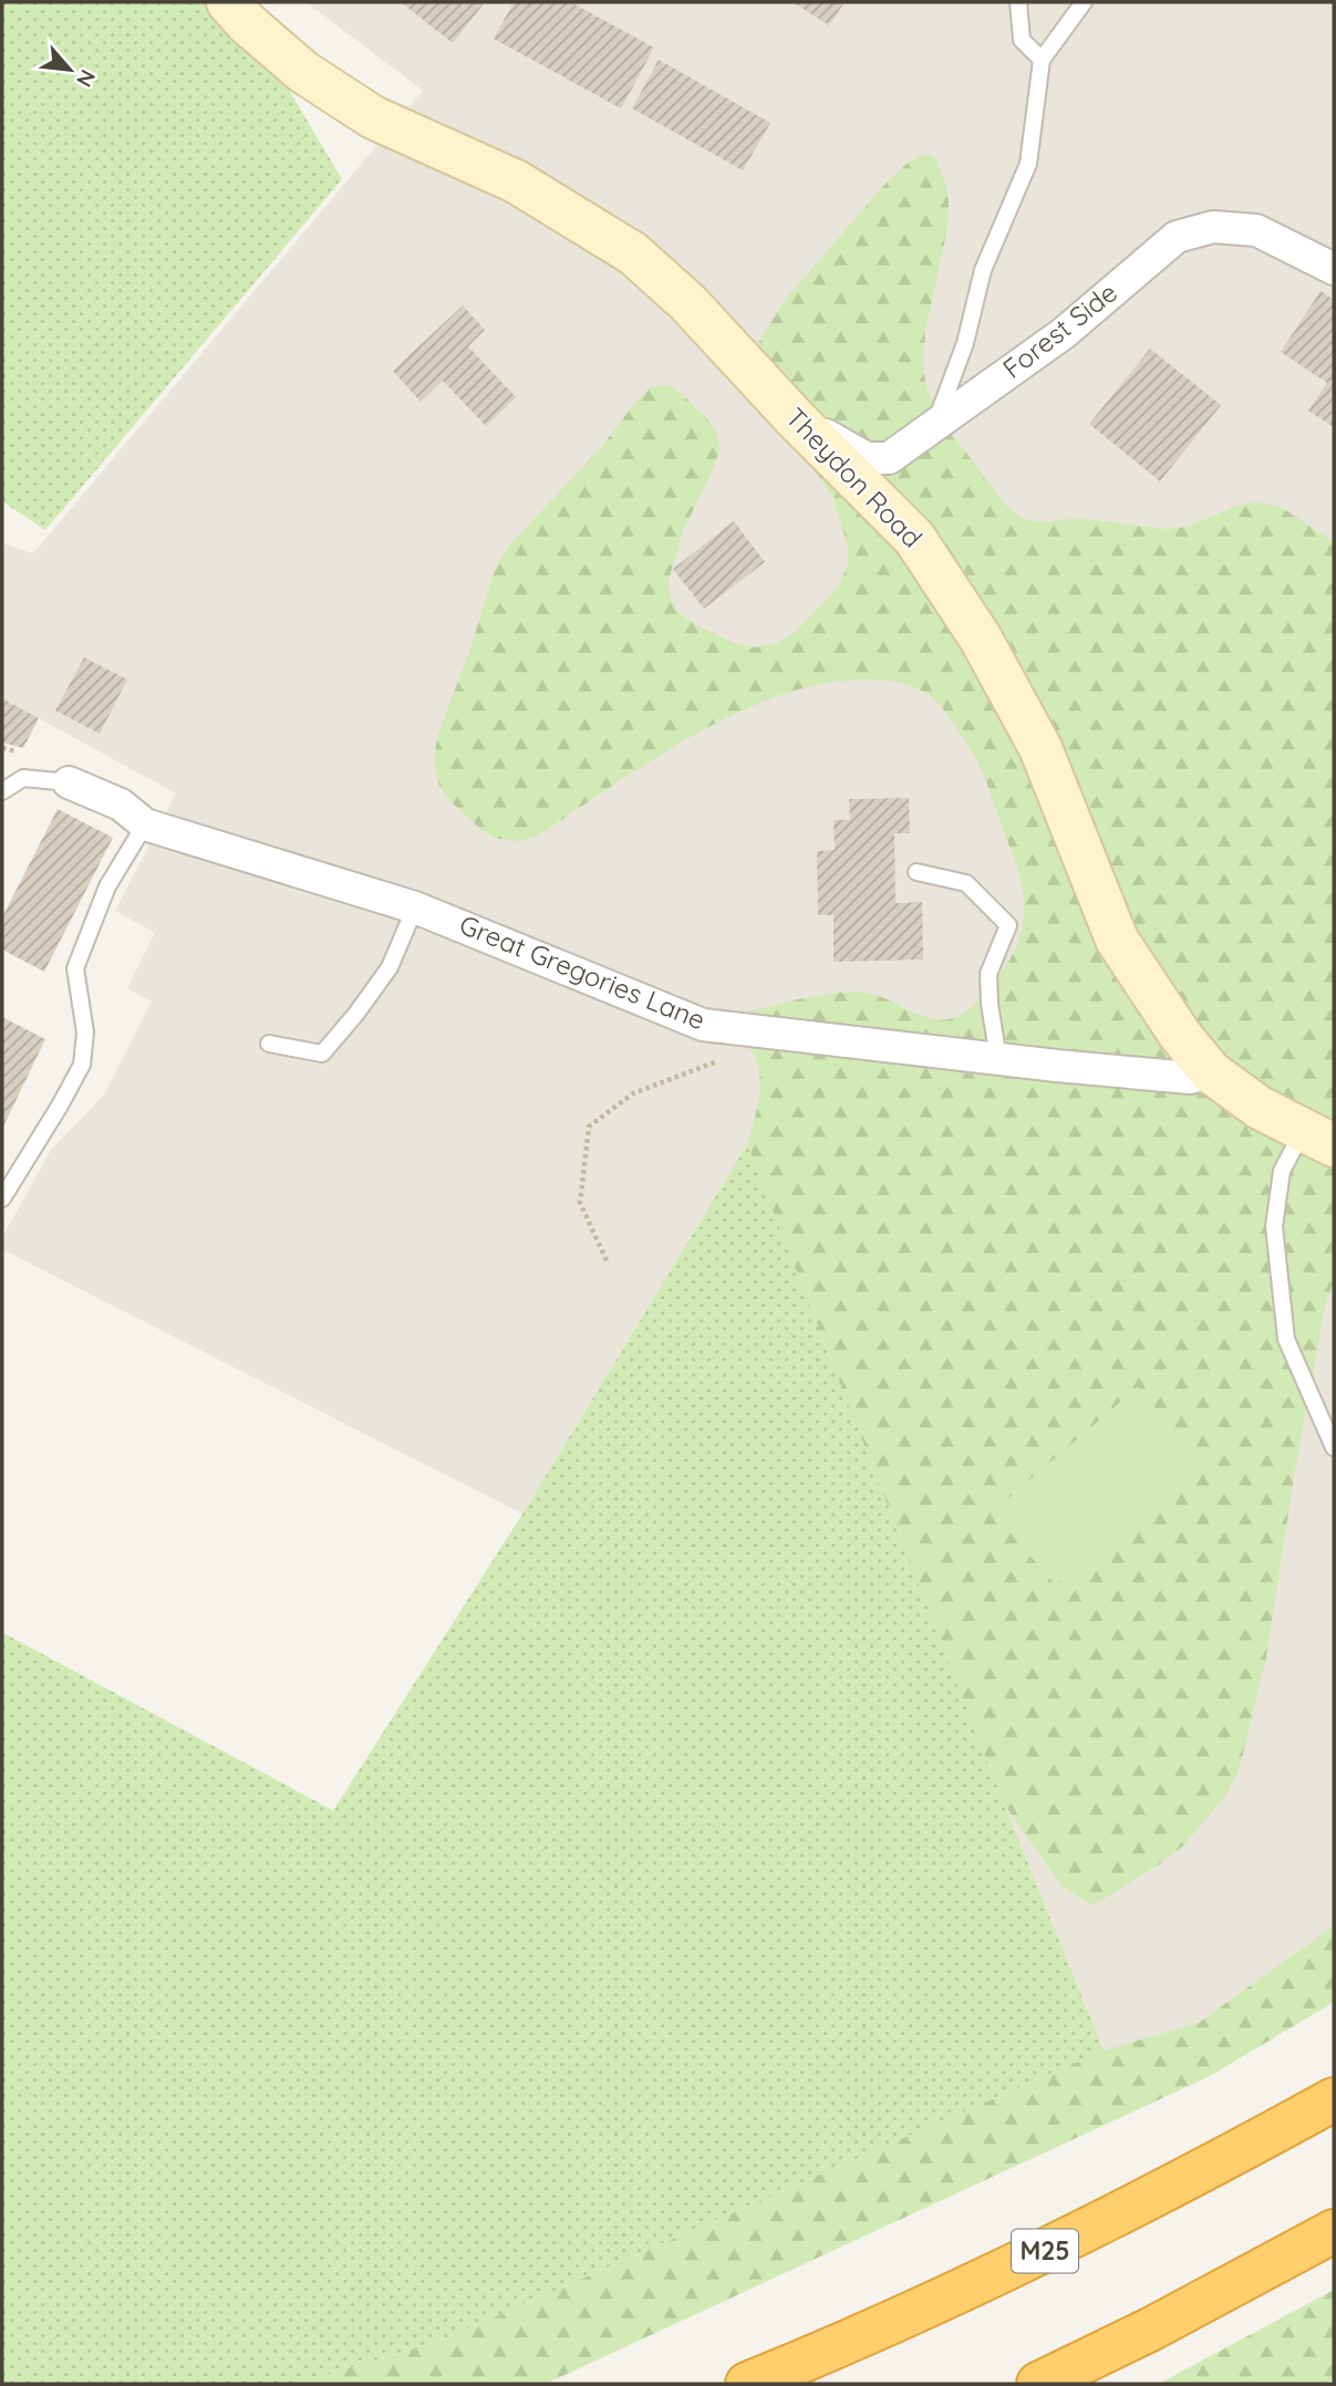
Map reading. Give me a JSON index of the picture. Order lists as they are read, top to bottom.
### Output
{
  "streets": {
    "highway": ["M25"],
    "street": ["Forest Side", "Theydon Road", "Great Gregories Lane"]
  },
  "crossings": [
    ["Forest Side", "Theydon Road"],
    ["Theydon Road", "Great Gregories Lane"]
  ],
  "north": "bottom right"
}
